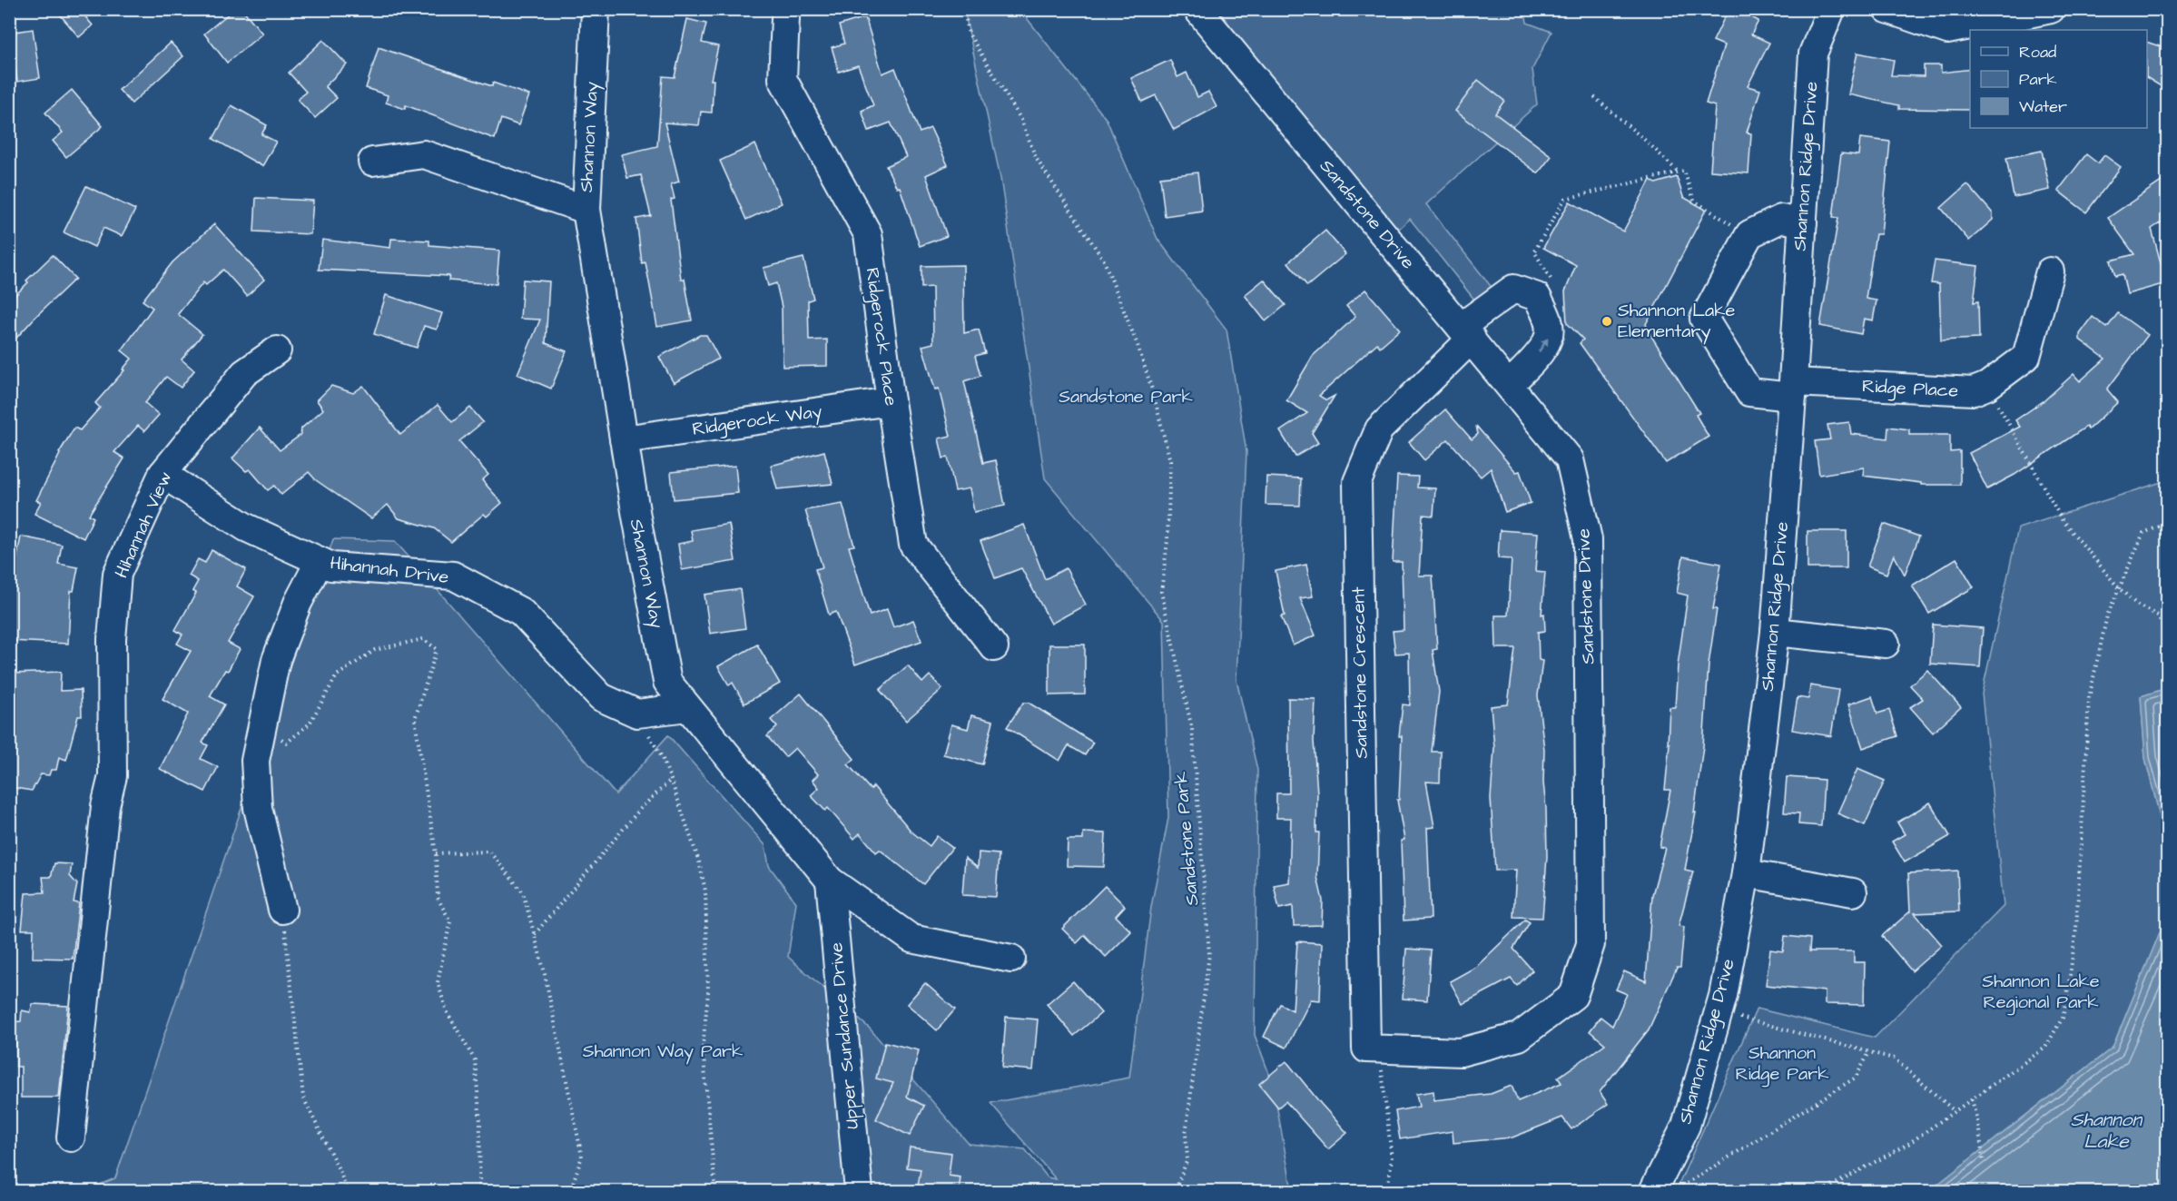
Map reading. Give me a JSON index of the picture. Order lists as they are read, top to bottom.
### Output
{
  "streets": {
    "street": [
      "Shannon Way",
      "Shannon Ridge Drive",
      "Sandstone Drive",
      "Ridgerock Place",
      "Ridge Place",
      "Ridgerock Way",
      "Hihannah View",
      "Hihannah Drive",
      "Sandstone Crescent",
      "Upper Sundance Drive"
    ],
    "path": ["Sandstone Park"]
  },
  "crossings": [
    ["Shannon Way", "Ridgerock Way"],
    ["Shannon Way", "Upper Sundance Drive"],
    ["Shannon Ridge Drive", "Ridge Place"],
    ["Sandstone Drive", "Sandstone Crescent"],
    ["Ridgerock Place", "Ridgerock Way"],
    ["Hihannah View", "Hihannah Drive"]
  ],
  "water": ["Shannon Lake"],
  "parks": [
    "Sandstone Park",
    "Shannon Lake Regional Park",
    "Shannon Way Park",
    "Shannon Ridge Park"
  ],
  "places": ["Shannon Lake Elementary"],
  "legend": ["Road", "Park", "Water"]
}
